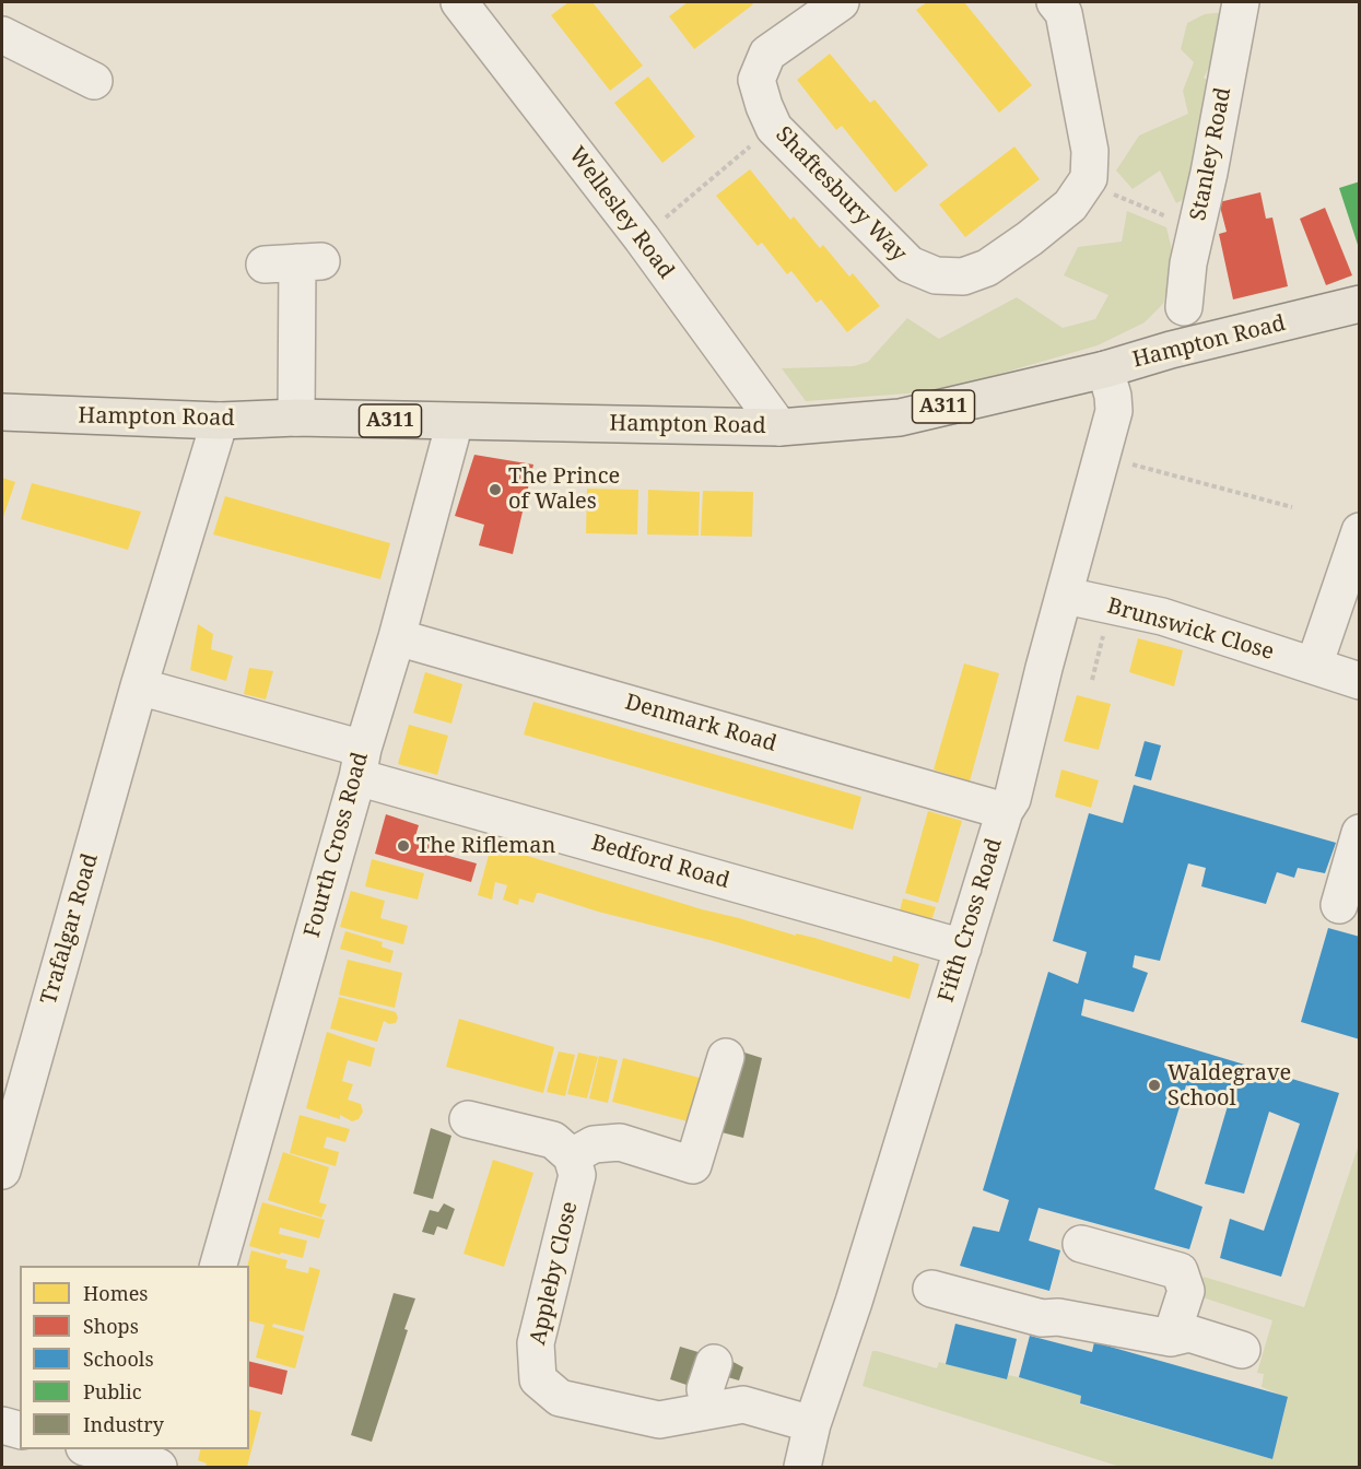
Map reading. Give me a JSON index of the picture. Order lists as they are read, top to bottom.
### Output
{
  "streets": {
    "main road": ["Hampton Road", "A311"],
    "street": [
      "Stanley Road",
      "Shaftesbury Way",
      "Wellesley Road",
      "Brunswick Close",
      "Denmark Road",
      "Fourth Cross Road",
      "Bedford Road",
      "Fifth Cross Road",
      "Trafalgar Road",
      "Appleby Close"
    ]
  },
  "crossings": [
    ["Wellesley Road", "Hampton Road"],
    ["Hampton Road", "Fourth Cross Road"],
    ["Hampton Road", "Fifth Cross Road"],
    ["Hampton Road", "Trafalgar Road"],
    ["Brunswick Close", "Fifth Cross Road"],
    ["Denmark Road", "Fourth Cross Road"],
    ["Denmark Road", "Fifth Cross Road"],
    ["Fourth Cross Road", "Bedford Road"],
    ["Bedford Road", "Fifth Cross Road"],
    ["Fifth Cross Road", "Appleby Close"]
  ],
  "places": ["The Prince of Wales", "The Rifleman", "Waldegrave School"],
  "legend": [
    "Homes",
    "Shops",
    "Schools",
    "Public",
    "Industry"
  ]
}
